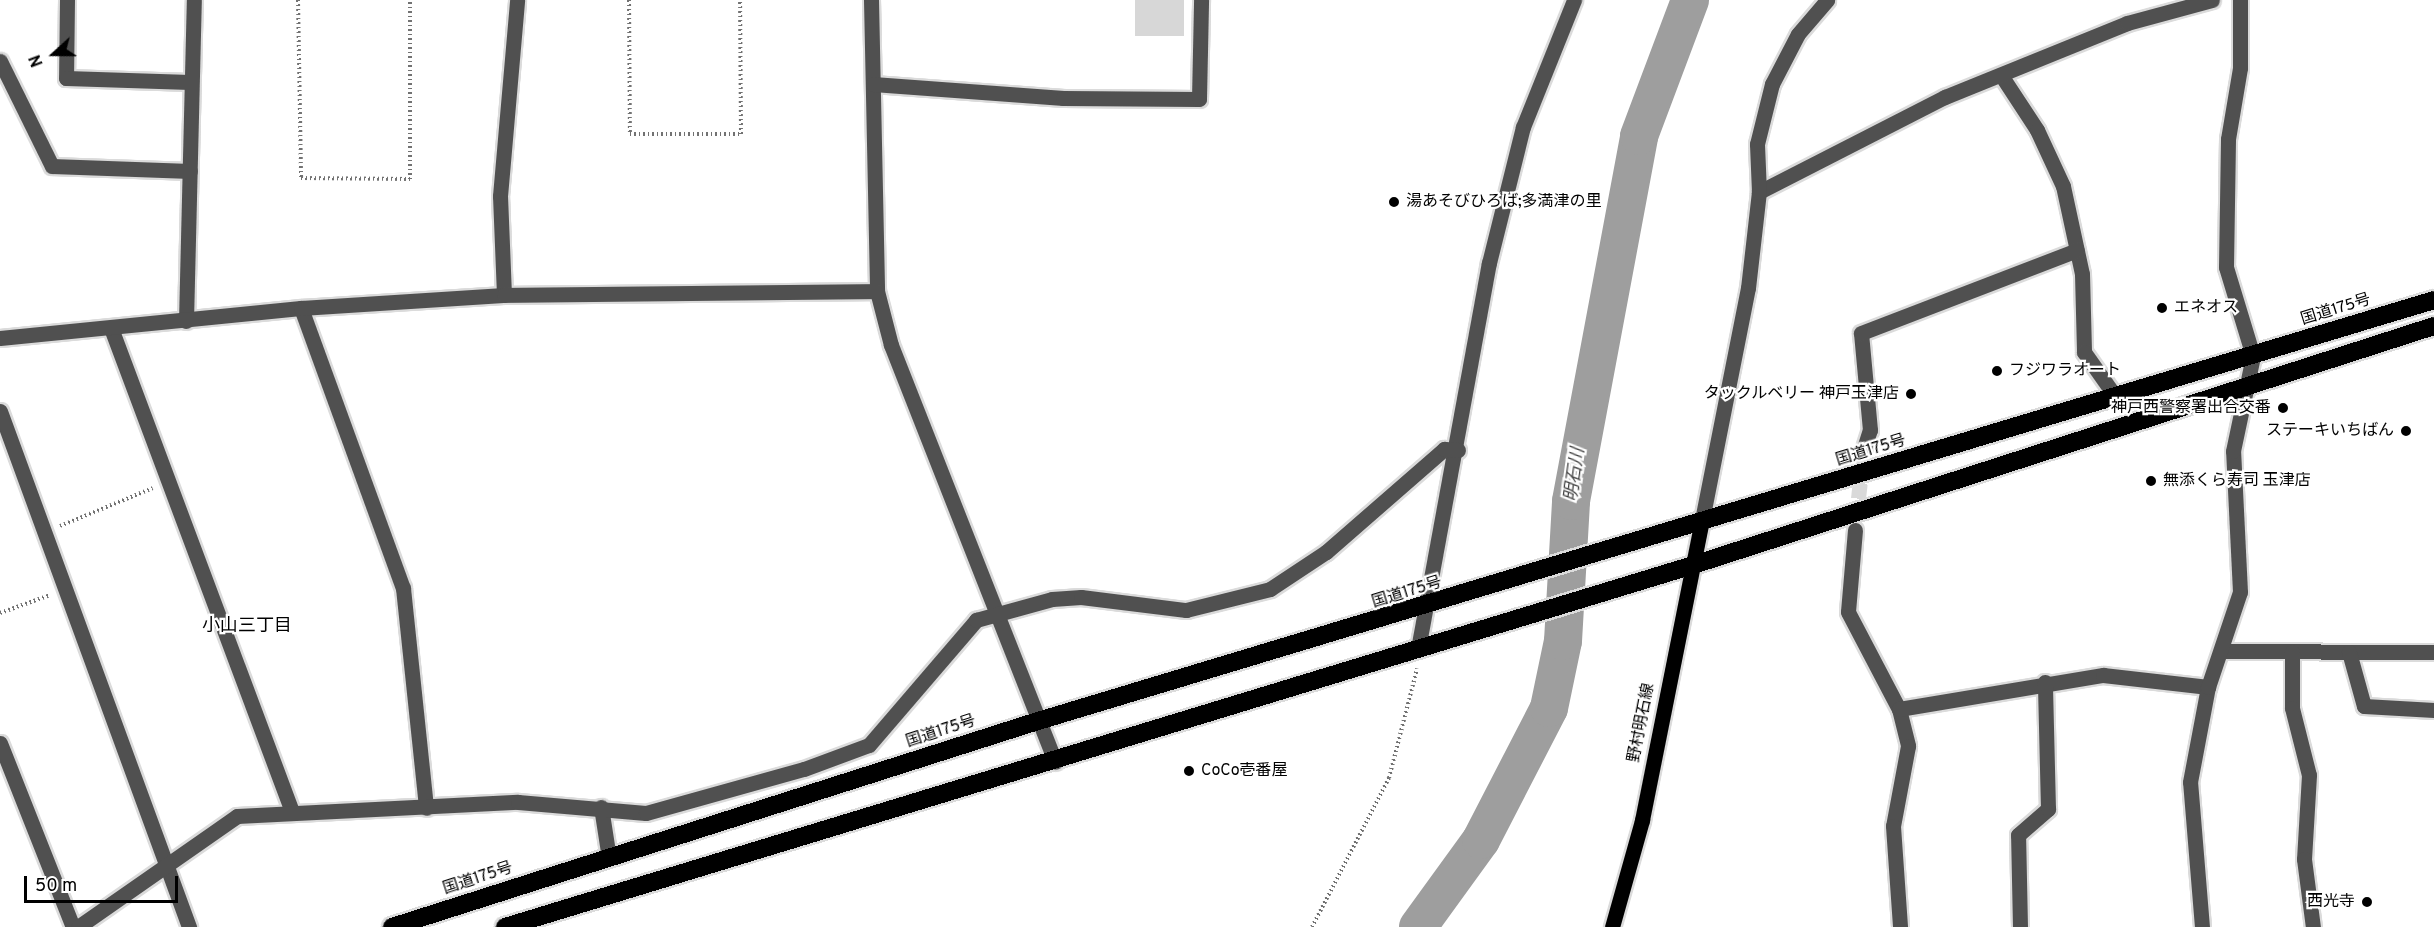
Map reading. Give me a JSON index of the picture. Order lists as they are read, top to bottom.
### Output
{
  "streets": {
    "highway": ["国道175号"],
    "main road": ["野村明石線"]
  },
  "crossings": [
    ["国道175号", "野村明石線"]
  ],
  "districts": ["小山三丁目"],
  "water": ["明石川"],
  "places": [
    "湯あそびひろば;多満津の里",
    "エネオス",
    "フジワラオート",
    "タックルベリー 神戸玉津店",
    "神戸西警察署出合交番",
    "ステーキいちばん",
    "無添くら寿司 玉津店",
    "CoCo壱番屋",
    "西光寺"
  ],
  "scale_bar": "50 m",
  "north": "left"
}
